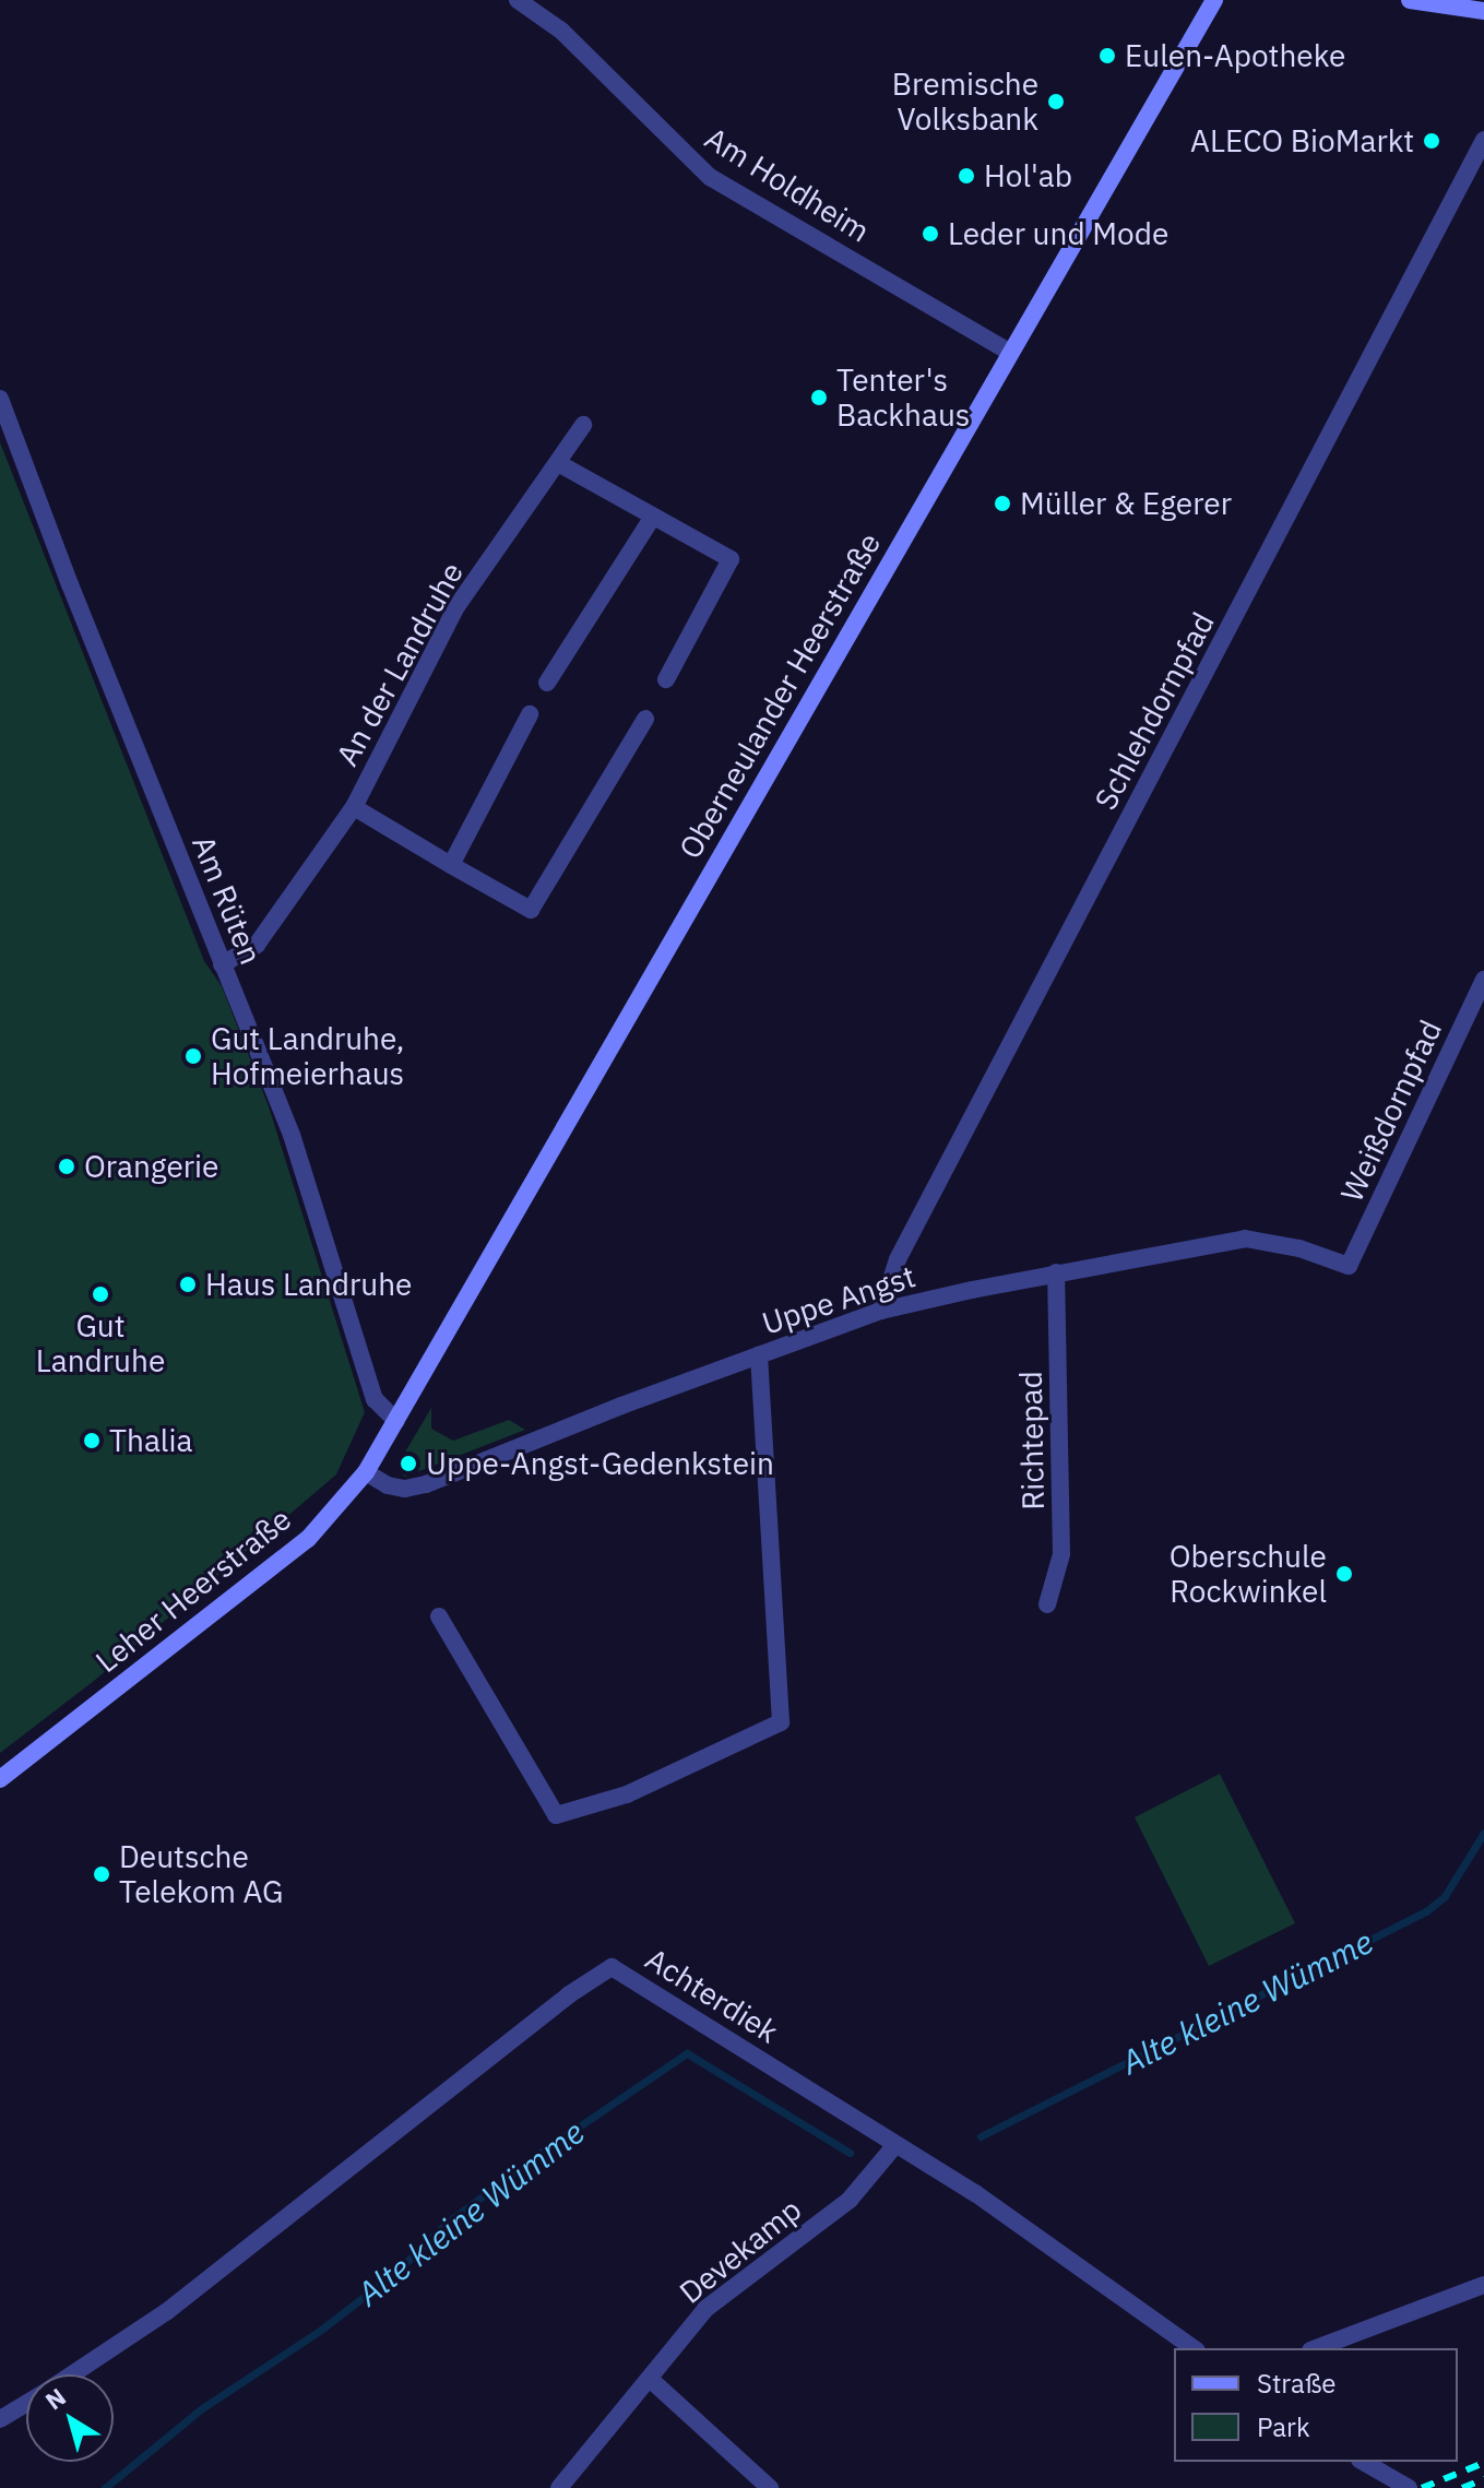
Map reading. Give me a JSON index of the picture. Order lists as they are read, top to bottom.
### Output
{
  "streets": {
    "main road": ["Oberneulander Heerstraße", "Leher Heerstraße"],
    "street": [
      "Am Holdheim",
      "An der Landruhe",
      "Schlehdornpfad",
      "Am Rüten",
      "Weißdornpfad",
      "Uppe Angst",
      "Richtepad",
      "Achterdiek",
      "Devekamp"
    ]
  },
  "crossings": [
    ["Am Holdheim", "Oberneulander Heerstraße"],
    ["An der Landruhe", "Am Rüten"],
    ["Oberneulander Heerstraße", "Am Rüten"],
    ["Oberneulander Heerstraße", "Leher Heerstraße"],
    ["Schlehdornpfad", "Uppe Angst"],
    ["Am Rüten", "Leher Heerstraße"],
    ["Weißdornpfad", "Uppe Angst"],
    ["Uppe Angst", "Richtepad"],
    ["Uppe Angst", "Leher Heerstraße"],
    ["Achterdiek", "Devekamp"]
  ],
  "water": ["Alte kleine Wümme"],
  "places": [
    "Eulen-Apotheke",
    "Bremische Volksbank",
    "ALECO BioMarkt",
    "Hol'ab",
    "Leder und Mode",
    "Tenter's Backhaus",
    "Müller & Egerer",
    "Gut Landruhe, Hofmeierhaus",
    "Orangerie",
    "Haus Landruhe",
    "Gut Landruhe",
    "Thalia",
    "Uppe-Angst-Gedenkstein",
    "Oberschule Rockwinkel",
    "Deutsche Telekom AG"
  ],
  "legend": ["Straße", "Park"],
  "north": "top left"
}
